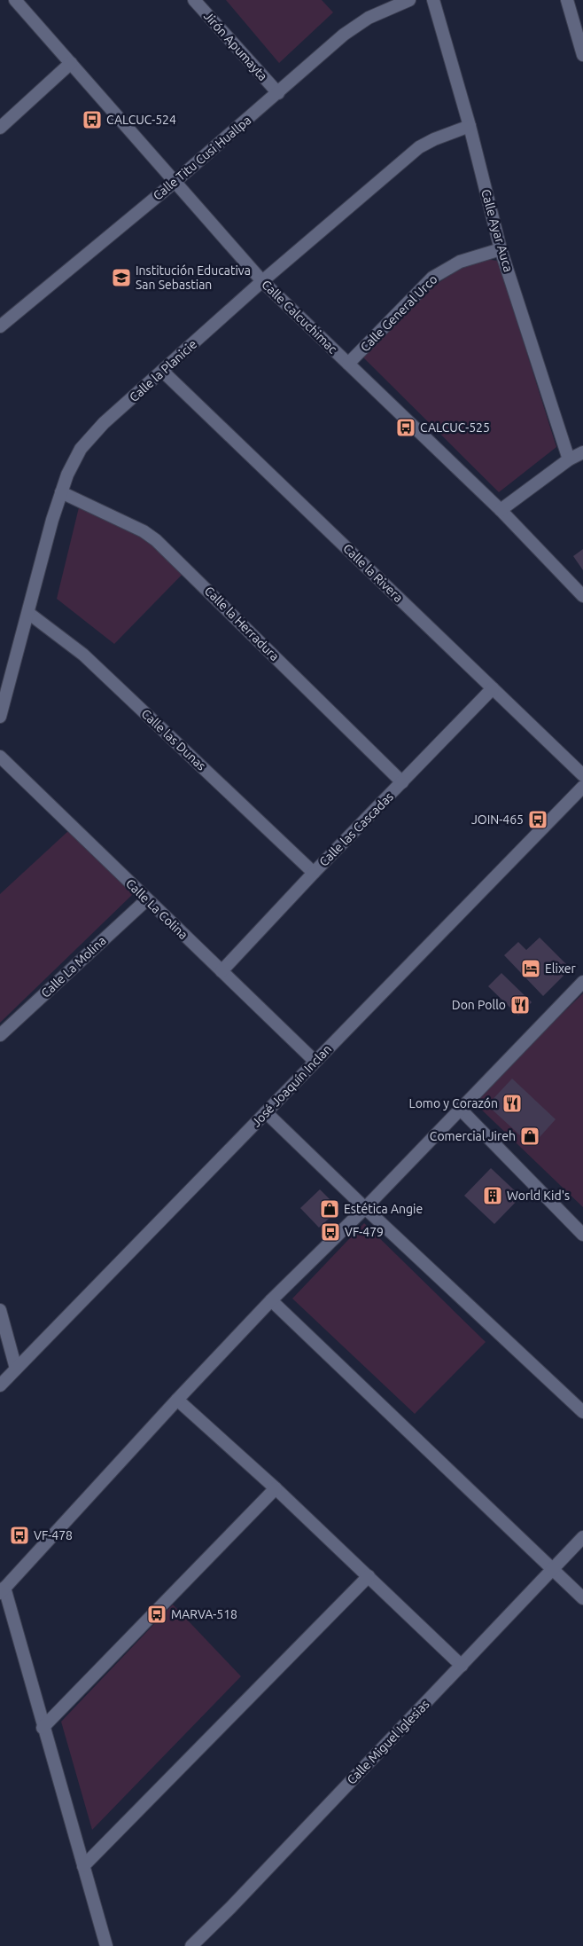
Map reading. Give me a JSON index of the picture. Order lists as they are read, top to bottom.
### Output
{
  "streets": {
    "street": [
      "Jirón Apumayta",
      "Calle Titu Cusi Huallpa",
      "Calle Ayar Auca",
      "Calle General Urco",
      "Calle Calcuchimac",
      "Calle la Planicie",
      "Calle la Rivera",
      "Calle la Herradura",
      "Calle las Dunas",
      "Calle las Cascadas",
      "Calle La Colina",
      "Calle La Molina",
      "José Joaquín Inclan",
      "Calle Miguel Iglesias"
    ]
  },
  "crossings": [
    ["Jirón Apumayta", "Calle Titu Cusi Huallpa"],
    ["Calle Titu Cusi Huallpa", "Calle Calcuchimac"],
    ["Calle Ayar Auca", "Calle General Urco"],
    ["Calle Ayar Auca", "Calle la Planicie"],
    ["Calle General Urco", "Calle Calcuchimac"],
    ["Calle Calcuchimac", "Calle la Planicie"],
    ["Calle la Planicie", "Calle la Rivera"],
    ["Calle la Planicie", "Calle la Herradura"],
    ["Calle la Planicie", "Calle las Dunas"],
    ["Calle la Rivera", "Calle las Cascadas"],
    ["Calle la Herradura", "Calle las Cascadas"],
    ["Calle las Dunas", "Calle las Cascadas"],
    ["Calle las Cascadas", "Calle La Colina"],
    ["Calle La Colina", "Calle La Molina"],
    ["Calle La Colina", "José Joaquín Inclan"]
  ],
  "places": {
    "bus stop": [
      "CALCUC-524",
      "CALCUC-525",
      "JOIN-465",
      "VF-479",
      "VF-478",
      "MARVA-518"
    ],
    "school or university": ["Institución Educativa San Sebastian"],
    "hotel": ["Elixer"],
    "restaurant": ["Don Pollo", "Lomo y Corazón"],
    "shop": ["Comercial Jireh", "Estética Angie"],
    "building": ["World Kid's"]
  }
}
